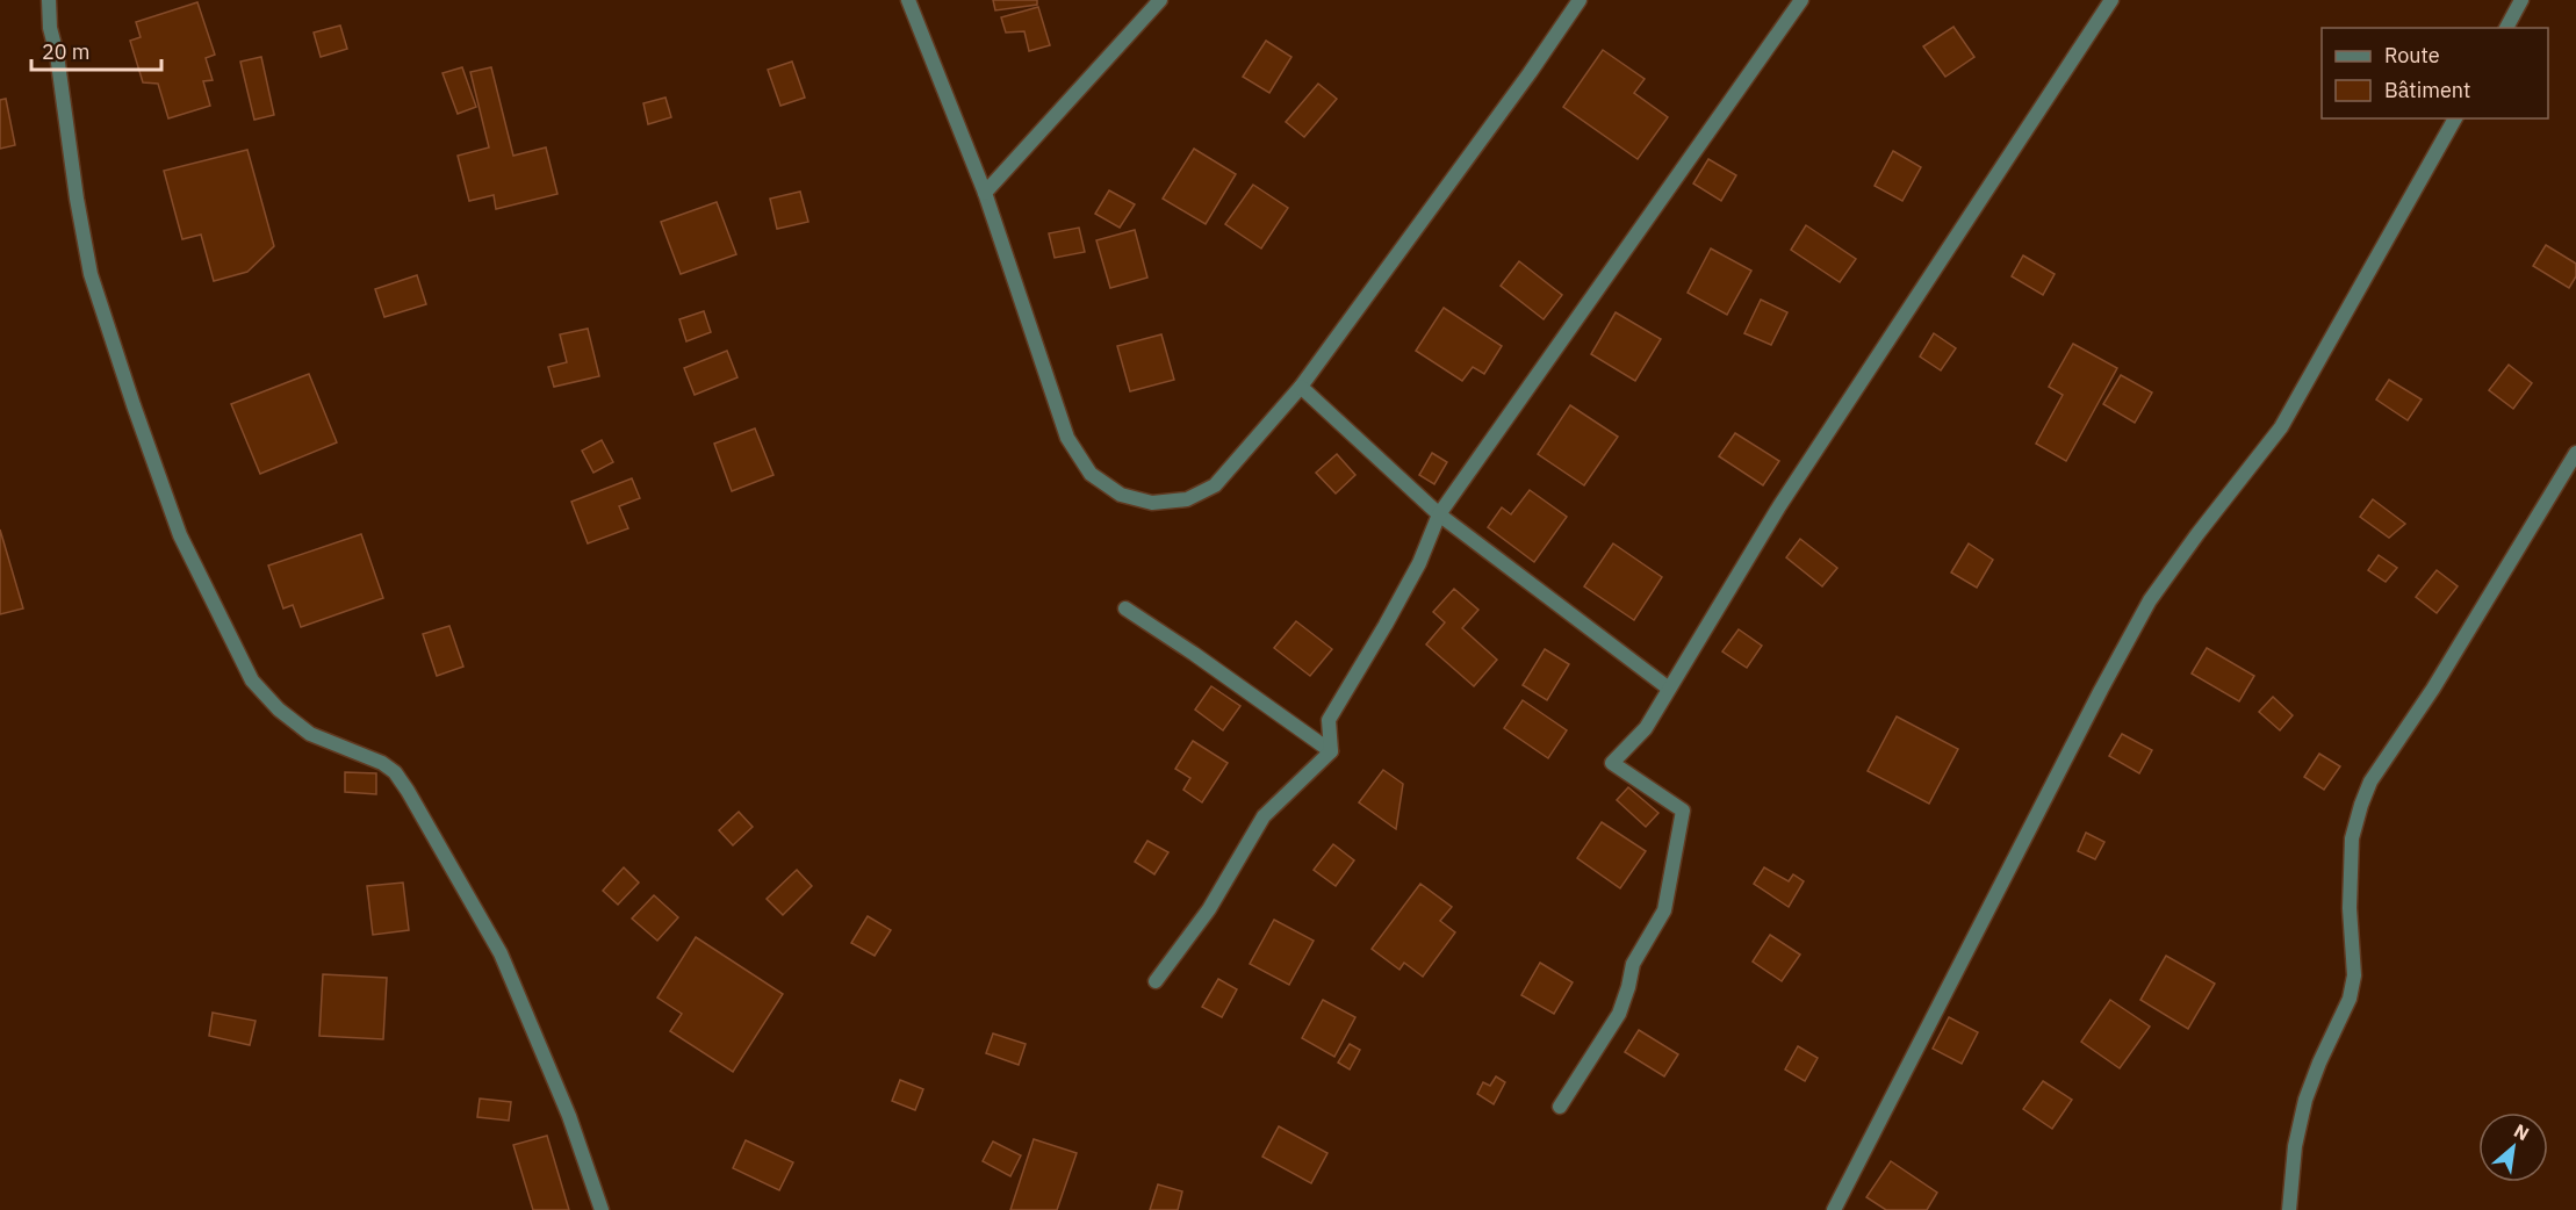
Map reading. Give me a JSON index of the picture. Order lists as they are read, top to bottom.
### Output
{
  "legend": ["Route", "Bâtiment"],
  "scale_bar": "20 m",
  "north": "top right"
}
